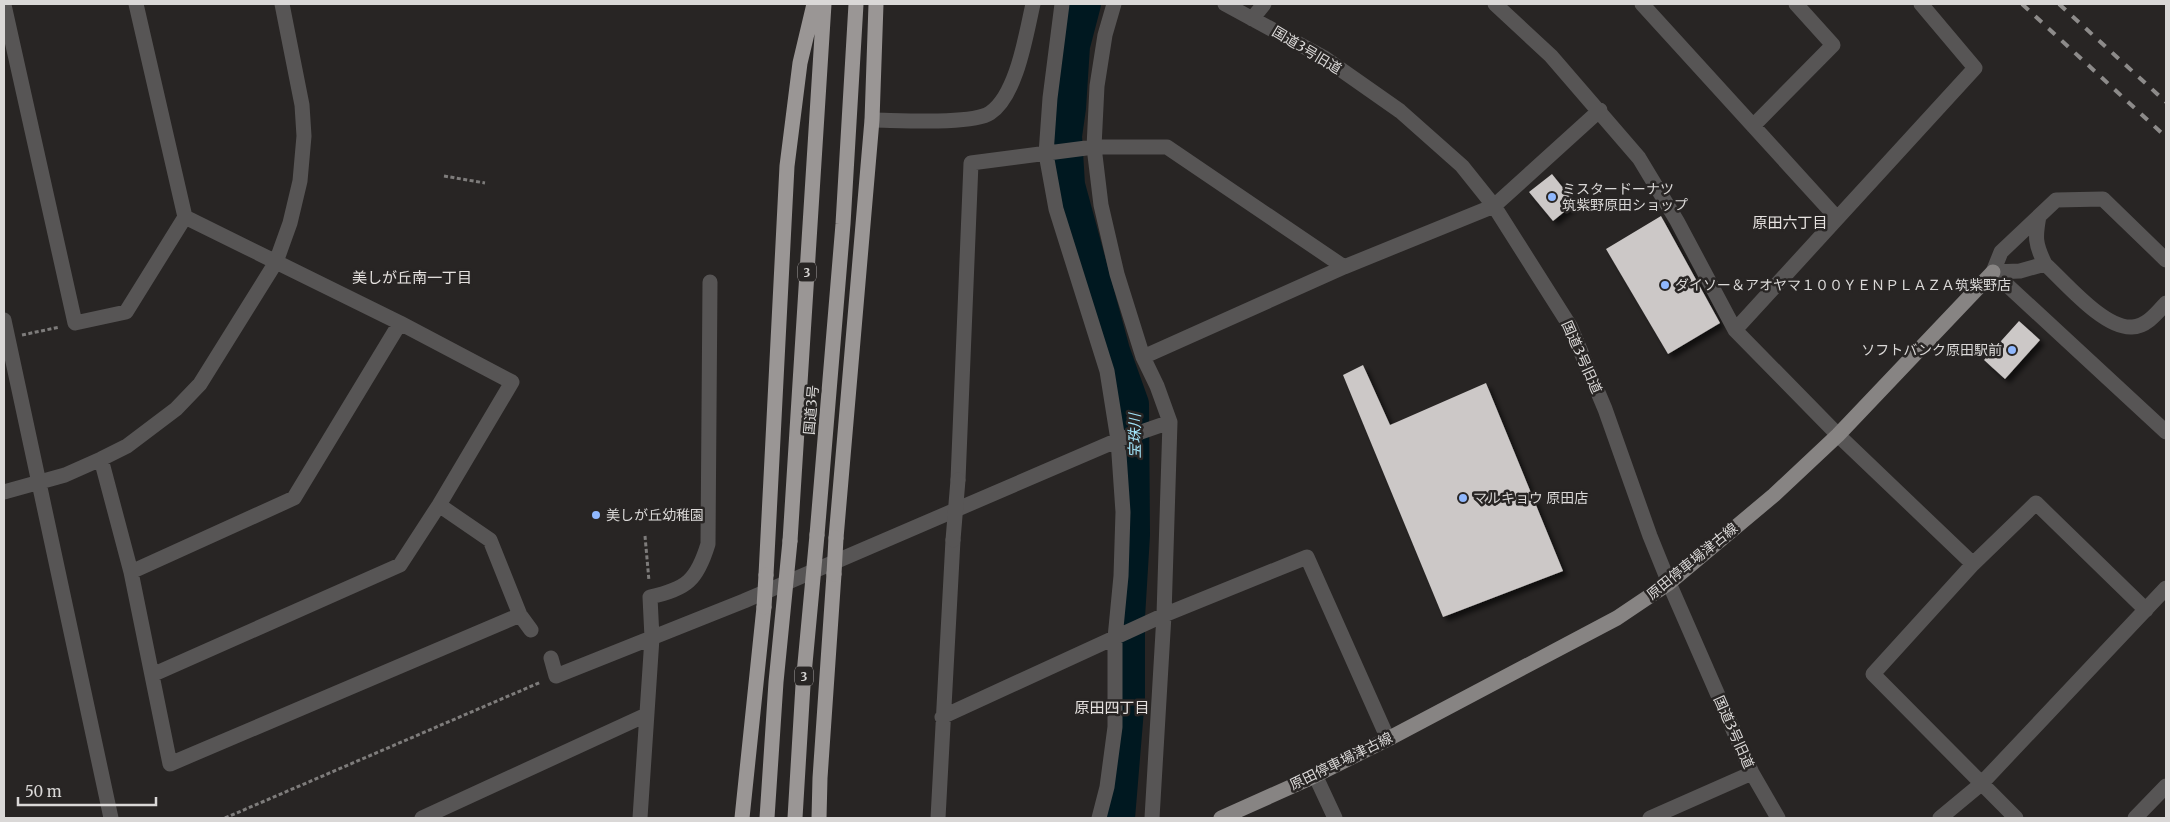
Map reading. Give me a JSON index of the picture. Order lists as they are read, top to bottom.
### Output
{
  "streets": {
    "highway": ["3", "国道3号"],
    "main road": ["原田停車場津古線"],
    "street": ["国道3号旧道"]
  },
  "crossings": [
    ["国道3号旧道", "原田停車場津古線"]
  ],
  "districts": ["原田六丁目", "美しが丘南一丁目", "原田四丁目"],
  "water": ["宝珠川"],
  "places": [
    "ミスタードーナツ 筑紫野原田ショップ",
    "ダイソー＆アオヤマ１００ＹＥＮＰＬＡＺＡ筑紫野店",
    "ソフトバンク原田駅前",
    "マルキョウ 原田店",
    "美しが丘幼稚園"
  ],
  "scale_bar": "50 m"
}
